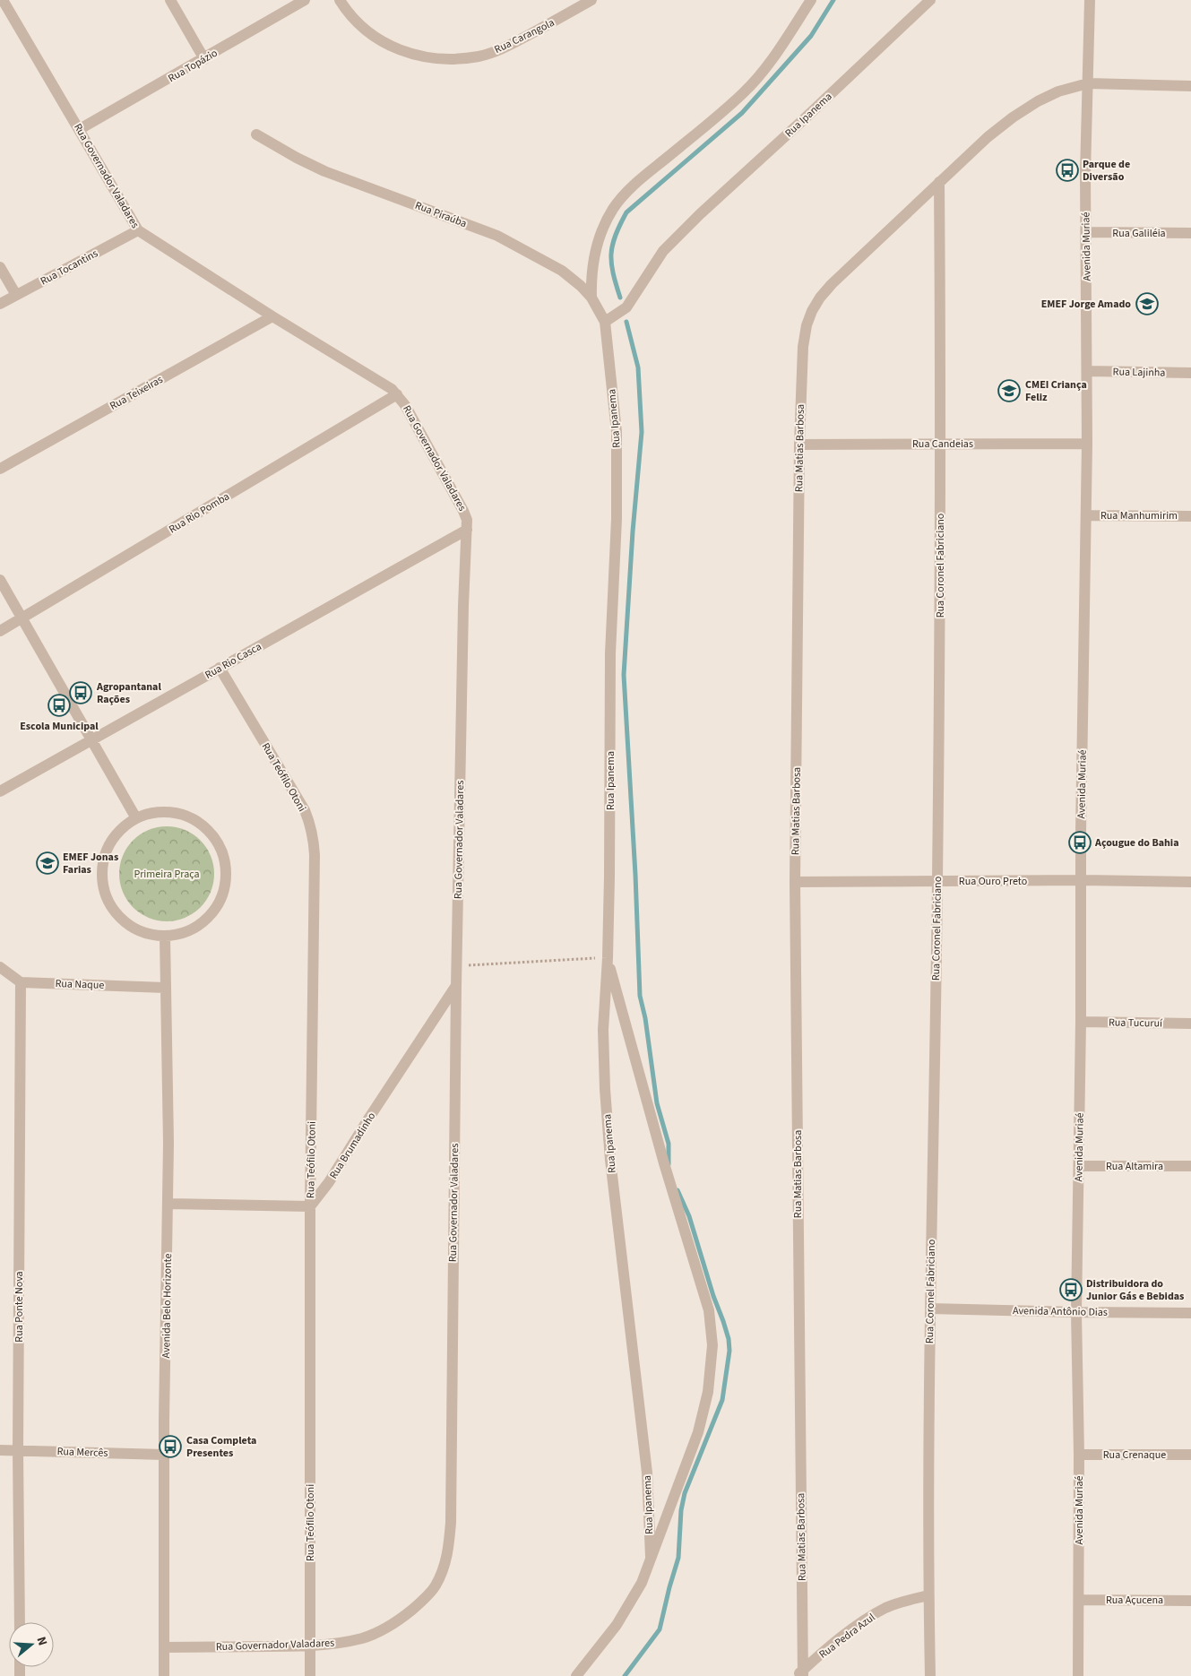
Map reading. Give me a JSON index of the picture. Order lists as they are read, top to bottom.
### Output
{
  "streets": {
    "street": [
      "Rua Carangola",
      "Rua Topázio",
      "Rua Ipanema",
      "Rua Governador Valadares",
      "Rua Piraúba",
      "Rua Galiléia",
      "Avenida Muriaé",
      "Rua Tocantins",
      "Rua Lajinha",
      "Rua Teixeiras",
      "Rua Candeias",
      "Rua Matias Barbosa",
      "Rua Rio Pomba",
      "Rua Manhumirim",
      "Rua Coronel Fabriciano",
      "Rua Rio Casca",
      "Rua Teófilo Otoni",
      "Rua Ouro Preto",
      "Rua Naque",
      "Rua Tucuruí",
      "Rua Brumadinho",
      "Rua Altamira",
      "Avenida Belo Horizonte",
      "Rua Ponte Nova",
      "Avenida Antônio Dias",
      "Rua Mercês",
      "Rua Crenaque",
      "Rua Açucena",
      "Rua Pedra Azul"
    ]
  },
  "crossings": [
    ["Rua Topázio", "Rua Governador Valadares"],
    ["Rua Ipanema", "Rua Piraúba"],
    ["Rua Governador Valadares", "Rua Tocantins"],
    ["Rua Governador Valadares", "Rua Teixeiras"],
    ["Rua Governador Valadares", "Rua Rio Pomba"],
    ["Rua Governador Valadares", "Rua Rio Casca"],
    ["Rua Governador Valadares", "Rua Teófilo Otoni"],
    ["Rua Governador Valadares", "Rua Brumadinho"],
    ["Rua Governador Valadares", "Avenida Belo Horizonte"],
    ["Rua Galiléia", "Avenida Muriaé"],
    ["Avenida Muriaé", "Rua Lajinha"],
    ["Avenida Muriaé", "Rua Candeias"],
    ["Avenida Muriaé", "Rua Matias Barbosa"],
    ["Avenida Muriaé", "Rua Manhumirim"],
    ["Avenida Muriaé", "Rua Ouro Preto"],
    ["Avenida Muriaé", "Rua Tucuruí"],
    ["Avenida Muriaé", "Rua Altamira"],
    ["Avenida Muriaé", "Avenida Antônio Dias"],
    ["Avenida Muriaé", "Rua Crenaque"],
    ["Avenida Muriaé", "Rua Açucena"],
    ["Rua Candeias", "Rua Matias Barbosa"],
    ["Rua Candeias", "Rua Coronel Fabriciano"],
    ["Rua Matias Barbosa", "Rua Coronel Fabriciano"],
    ["Rua Matias Barbosa", "Rua Ouro Preto"],
    ["Rua Matias Barbosa", "Rua Pedra Azul"],
    ["Rua Coronel Fabriciano", "Rua Ouro Preto"],
    ["Rua Coronel Fabriciano", "Avenida Antônio Dias"],
    ["Rua Coronel Fabriciano", "Rua Pedra Azul"],
    ["Rua Rio Casca", "Rua Teófilo Otoni"],
    ["Rua Teófilo Otoni", "Rua Brumadinho"],
    ["Rua Naque", "Avenida Belo Horizonte"],
    ["Rua Naque", "Rua Ponte Nova"],
    ["Avenida Belo Horizonte", "Rua Mercês"],
    ["Rua Ponte Nova", "Rua Mercês"]
  ],
  "parks": ["Primeira Praça"],
  "places": {
    "bus stop": [
      "Parque de Diversão",
      "Agropantanal Rações",
      "Escola Municipal",
      "Açougue do Bahia",
      "Distribuidora do Junior Gás e Bebidas",
      "Casa Completa Presentes"
    ],
    "school or university": ["EMEF Jorge Amado", "CMEI Criança Feliz", "EMEF Jonas Farias"]
  },
  "north": "right"
}
